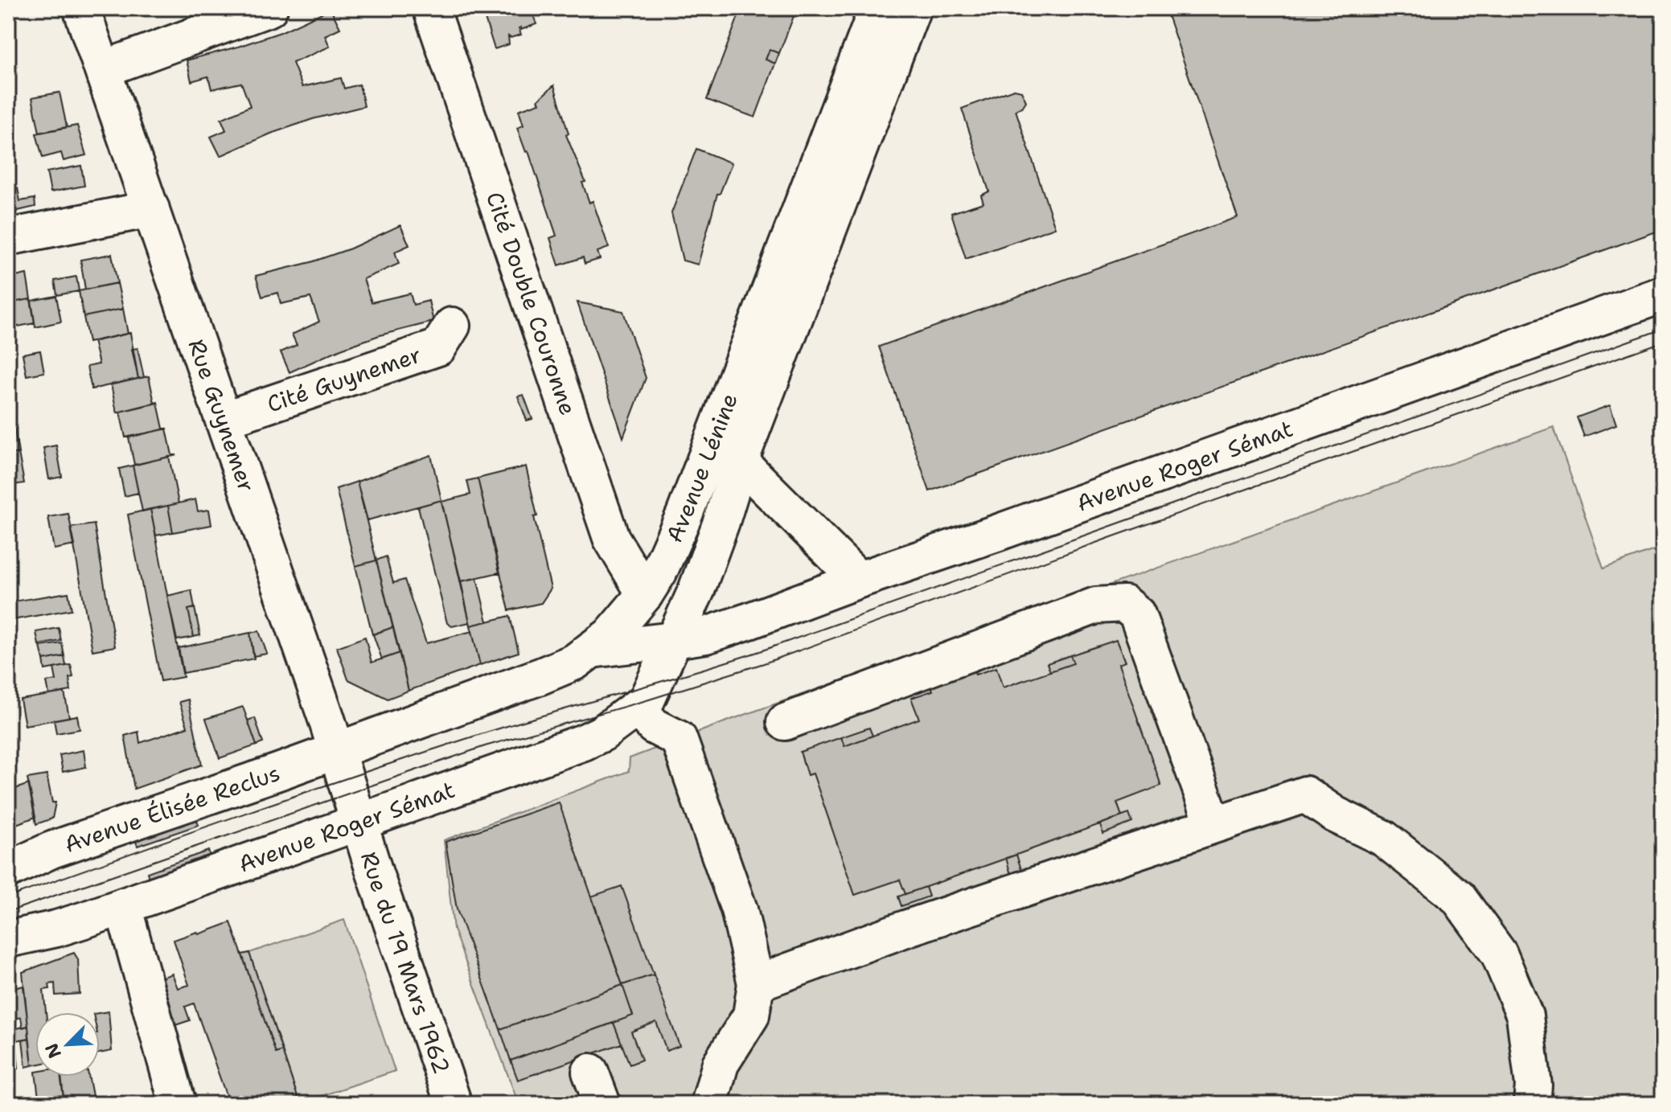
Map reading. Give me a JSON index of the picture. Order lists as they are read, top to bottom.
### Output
{
  "streets": {
    "main road": [
      "Cité Double Couronne",
      "Cité Guynemer",
      "Rue Guynemer",
      "Avenue Roger Sémat",
      "Avenue Lénine",
      "Avenue Élisée Reclus",
      "Rue du 19 Mars 1962"
    ]
  },
  "crossings": [
    ["Cité Double Couronne", "Avenue Lénine"],
    ["Cité Guynemer", "Rue Guynemer"],
    ["Rue Guynemer", "Avenue Roger Sémat"],
    ["Rue Guynemer", "Avenue Lénine"],
    ["Rue Guynemer", "Avenue Élisée Reclus"],
    ["Rue Guynemer", "Rue du 19 Mars 1962"],
    ["Avenue Roger Sémat", "Avenue Lénine"],
    ["Avenue Roger Sémat", "Rue du 19 Mars 1962"],
    ["Avenue Lénine", "Avenue Élisée Reclus"]
  ],
  "north": "bottom left"
}
